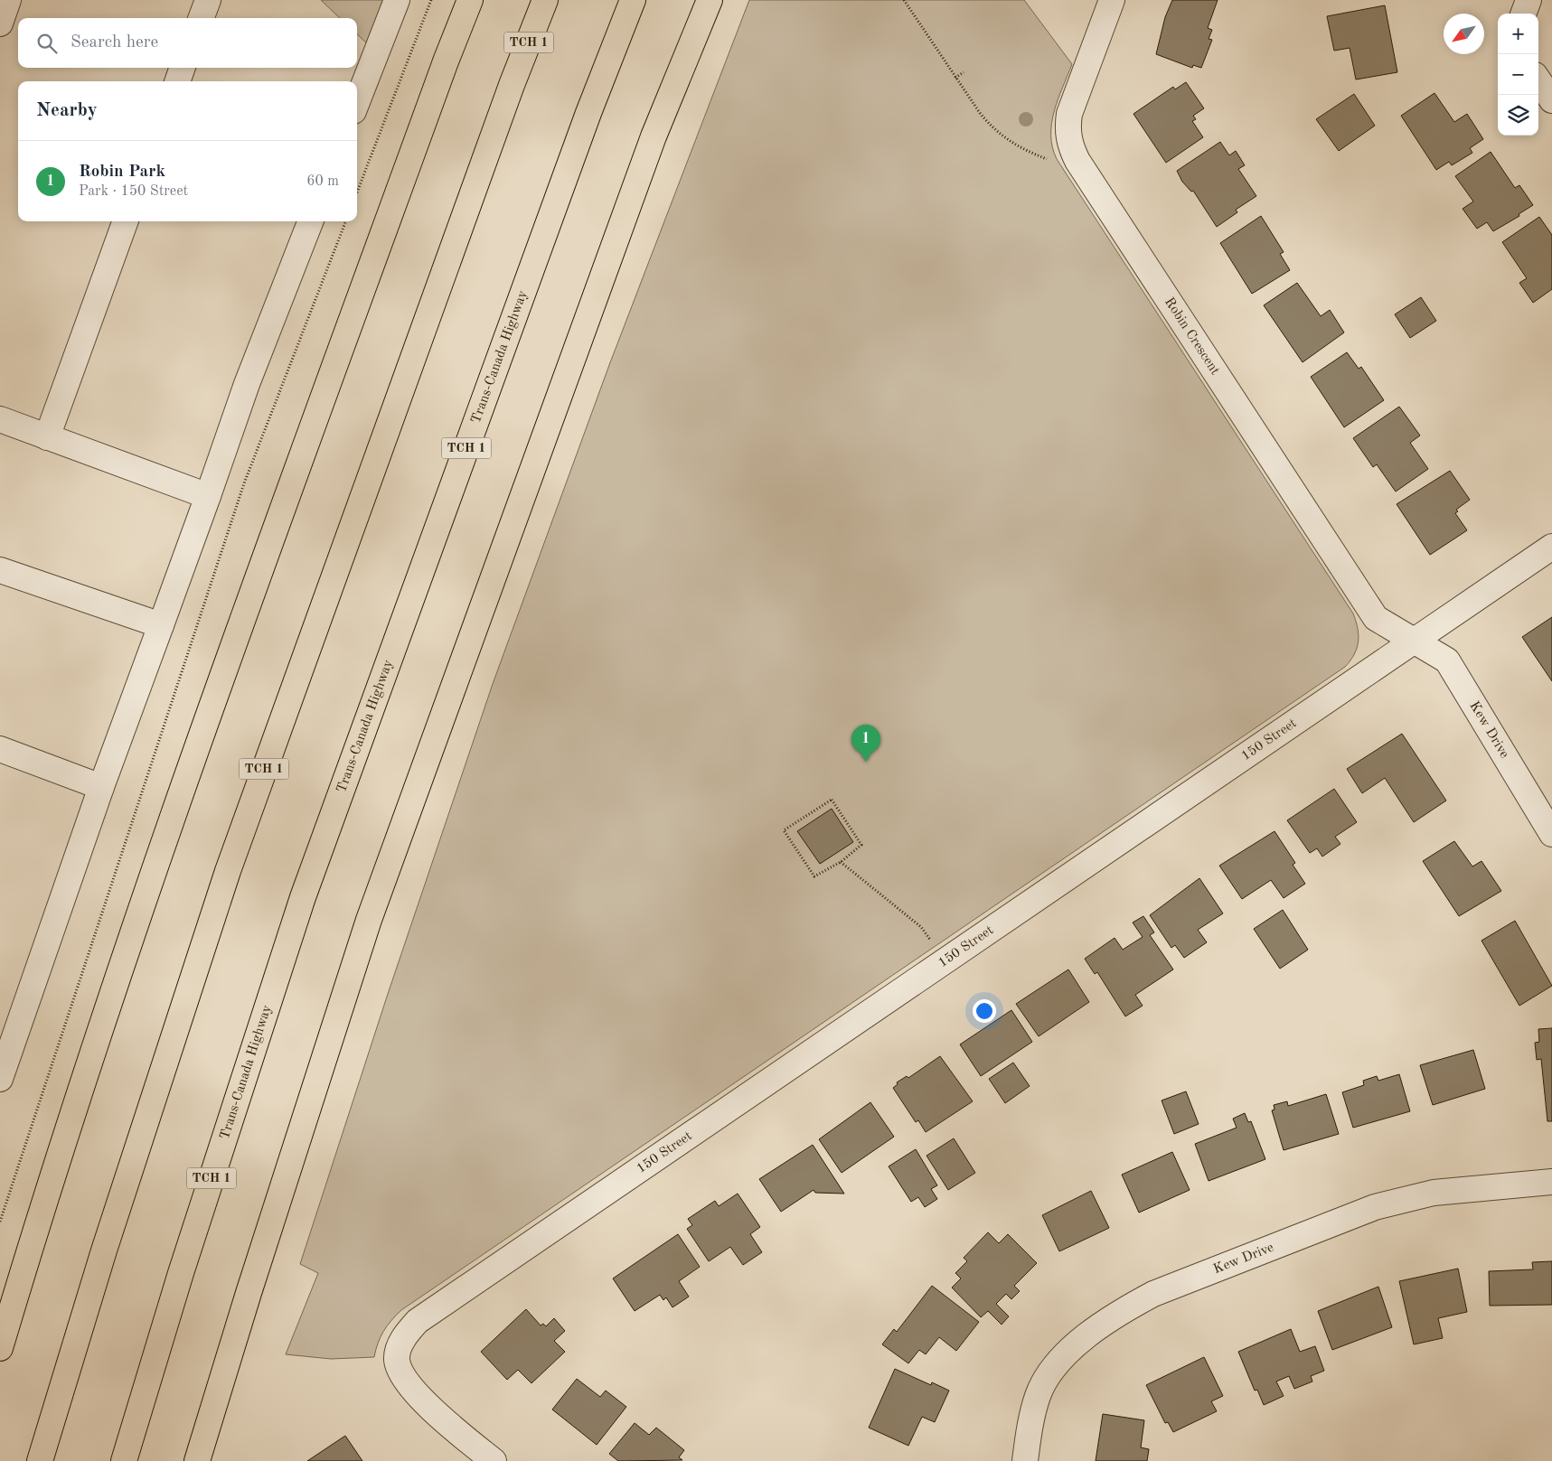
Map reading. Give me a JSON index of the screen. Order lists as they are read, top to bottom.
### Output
{
  "streets": {
    "highway": ["TCH 1", "Trans-Canada Highway"],
    "street": ["Robin Crescent", "Kew Drive", "150 Street"]
  },
  "crossings": [
    ["Robin Crescent", "Kew Drive"],
    ["Robin Crescent", "150 Street"],
    ["Kew Drive", "150 Street"]
  ],
  "north": "bottom left",
  "page": {
    "map_buttons": ["+", "−"],
    "search": "Search here",
    "heading": "Nearby",
    "list": [
      {
        "mark": "1",
        "name": "Robin Park",
        "note": "Park · 150 Street",
        "value": "60 m"
      }
    ],
    "pins": "1"
  }
}
